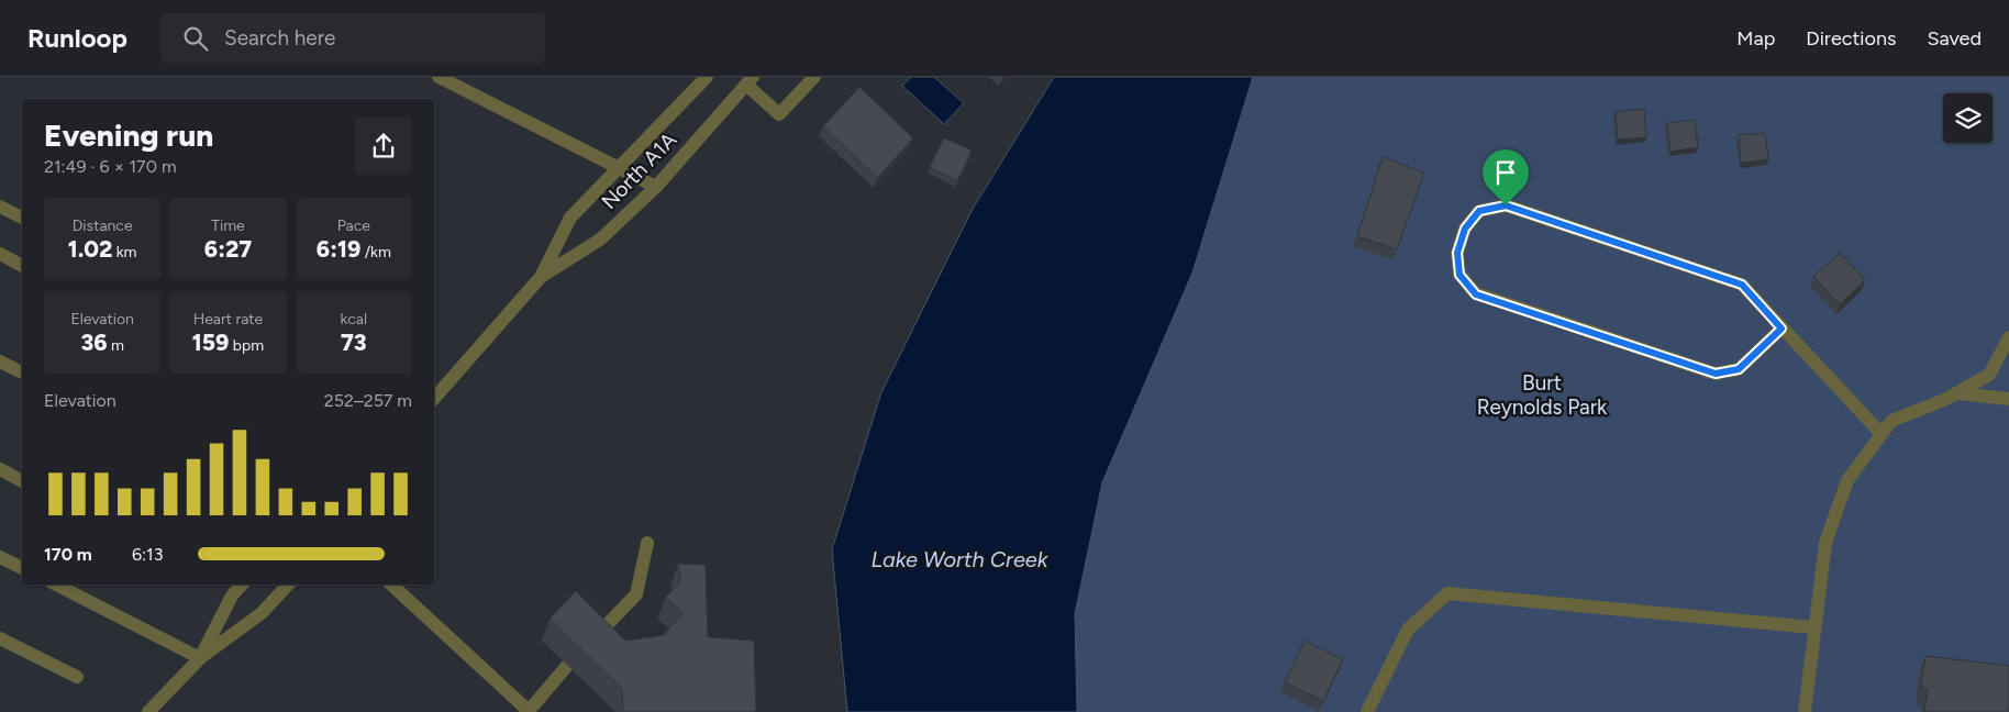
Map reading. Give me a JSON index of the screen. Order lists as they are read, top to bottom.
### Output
{
  "streets": {
    "street": ["North A1A"]
  },
  "water": ["Lake Worth Creek"],
  "parks": ["Burt Reynolds Park"],
  "page": {
    "header": "Runloop",
    "search": "Search here",
    "nav": ["Map", "Directions", "Saved"],
    "heading": ["Evening run", "21:49 · 6 × 170 m"],
    "stats": [
      ["Distance", "1.02 km"],
      ["Time", "6:27"],
      ["Pace", "6:19 /km"],
      ["Elevation", "36 m"],
      ["Heart rate", "159 bpm"],
      ["kcal", "73"]
    ],
    "chart": ["Elevation", "252–257 m"],
    "list": [
      {
        "name": "170 m",
        "note": "6:13"
      }
    ]
  }
}
